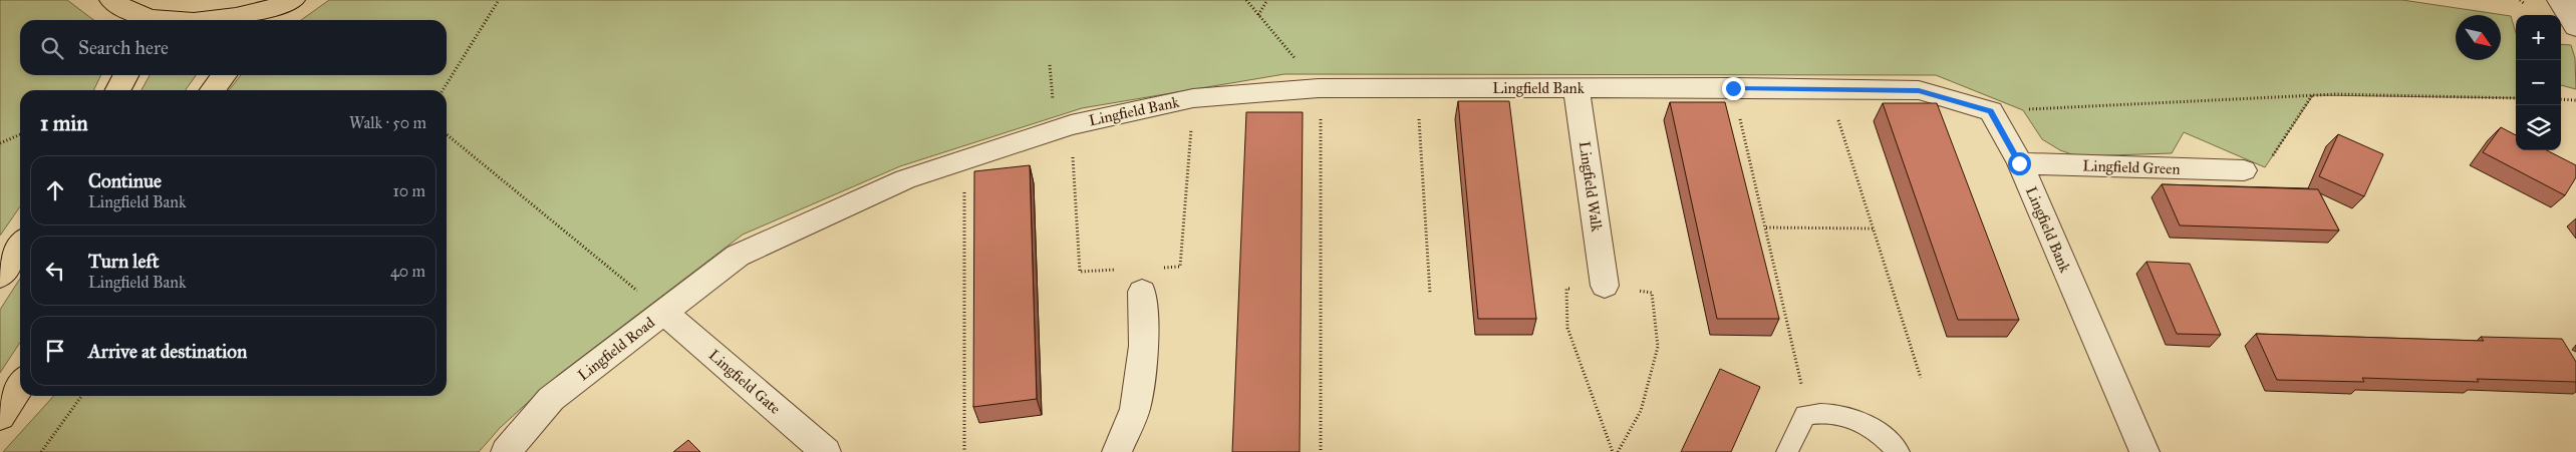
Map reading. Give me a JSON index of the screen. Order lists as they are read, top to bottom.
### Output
{
  "streets": {
    "street": [
      "Lingfield Bank",
      "Lingfield Green",
      "Lingfield Walk",
      "Lingfield Road",
      "Lingfield Gate"
    ]
  },
  "crossings": [
    ["Lingfield Bank", "Lingfield Green"],
    ["Lingfield Bank", "Lingfield Walk"],
    ["Lingfield Bank", "Lingfield Road"],
    ["Lingfield Road", "Lingfield Gate"]
  ],
  "north": "bottom right",
  "page": {
    "map_buttons": ["+", "−"],
    "search": "Search here",
    "heading": ["1 min", "Walk · 50 m"],
    "list": [
      ["Continue", "Lingfield Bank", "10 m"],
      ["Turn left", "Lingfield Bank", "40 m"],
      "Arrive at destination"
    ]
  }
}
